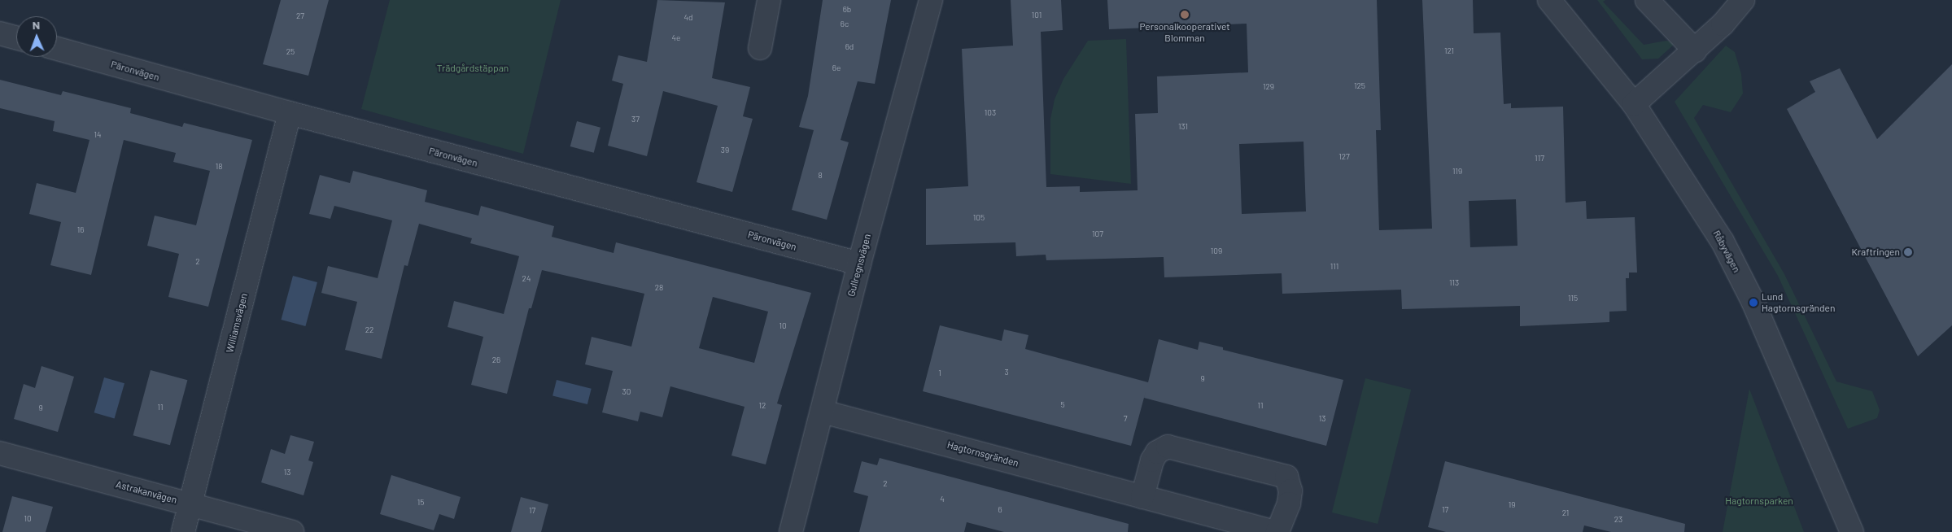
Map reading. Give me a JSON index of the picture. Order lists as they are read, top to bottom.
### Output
{
  "streets": {
    "street": [
      "Päronvägen",
      "Råbyvägen",
      "Gullregnsvägen",
      "Williamsvägen",
      "Hagtornsgränden",
      "Astrakanvägen"
    ]
  },
  "crossings": [
    ["Päronvägen", "Gullregnsvägen"],
    ["Päronvägen", "Williamsvägen"],
    ["Gullregnsvägen", "Hagtornsgränden"],
    ["Williamsvägen", "Astrakanvägen"]
  ],
  "parks": ["Trädgårdstäppan", "Hagtornsparken"],
  "places": ["Personalkooperativet Blomman", "Kraftringen", "Lund Hagtornsgränden"],
  "house_numbers": [
    "6b",
    "101",
    "27",
    "4d",
    "6c",
    "4e",
    "6d",
    "121",
    "25",
    "6e",
    "125",
    "129",
    "103",
    "37",
    "131",
    "14",
    "39",
    "127",
    "117",
    "18",
    "119",
    "8",
    "105",
    "16",
    "107",
    "109",
    "2",
    "111",
    "24",
    "113",
    "28",
    "115",
    "10",
    "22",
    "26",
    "3",
    "1",
    "9",
    "30",
    "5",
    "12",
    "11",
    "11",
    "9",
    "7",
    "13",
    "13",
    "2",
    "4",
    "15",
    "19",
    "6",
    "17",
    "17",
    "21",
    "10",
    "23"
  ],
  "north": "top"
}
